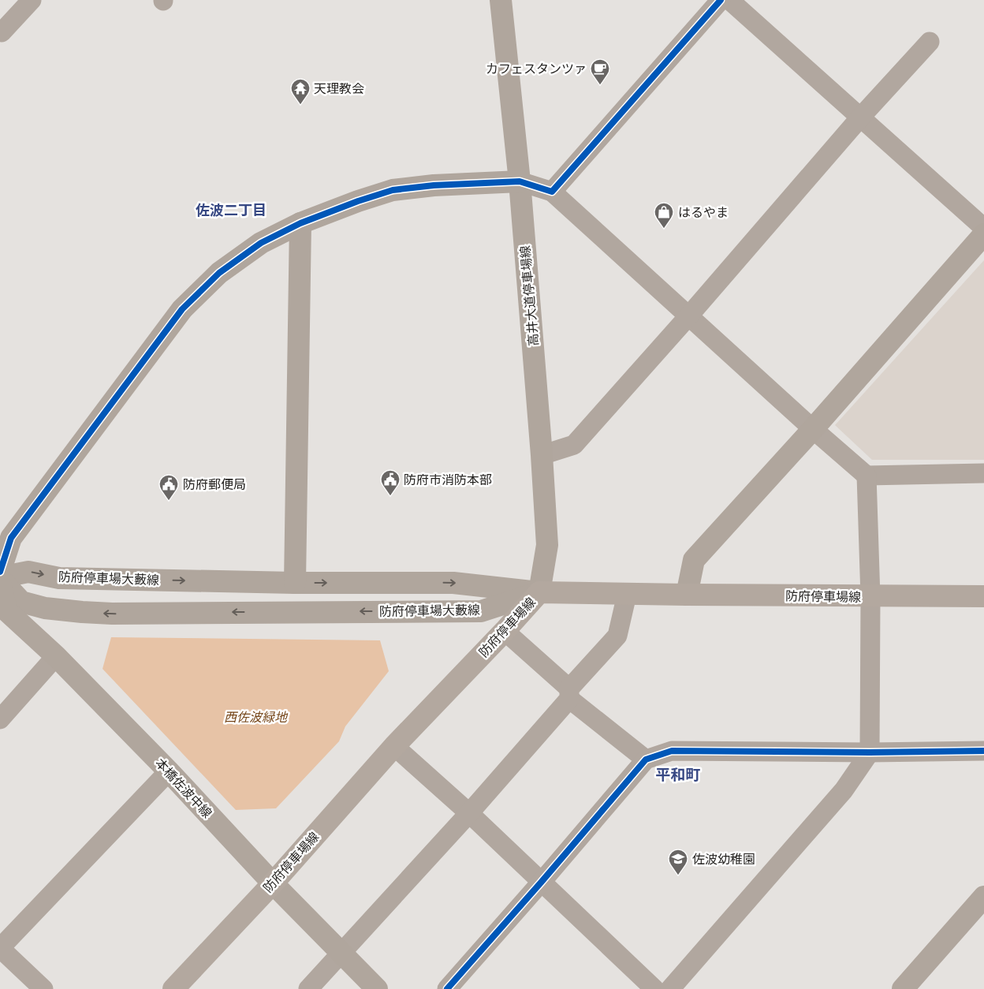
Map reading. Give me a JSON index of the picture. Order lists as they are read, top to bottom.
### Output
{
  "streets": {
    "main road": ["防府停車場線"],
    "street": ["高井大道停車場線", "防府停車場大藪線", "本橋佐波中線"]
  },
  "crossings": [
    ["高井大道停車場線", "防府停車場大藪線"],
    ["高井大道停車場線", "防府停車場線"],
    ["防府停車場大藪線", "防府停車場線"],
    ["防府停車場線", "本橋佐波中線"]
  ],
  "districts": ["佐波二丁目", "平和町"],
  "parks": ["西佐波緑地"],
  "places": {
    "cafe": ["カフェスタンツァ"],
    "temple": ["天理教会"],
    "shop": ["はるやま"],
    "public building": ["防府市消防本部", "防府郵便局"],
    "school or university": ["佐波幼稚園"]
  }
}
